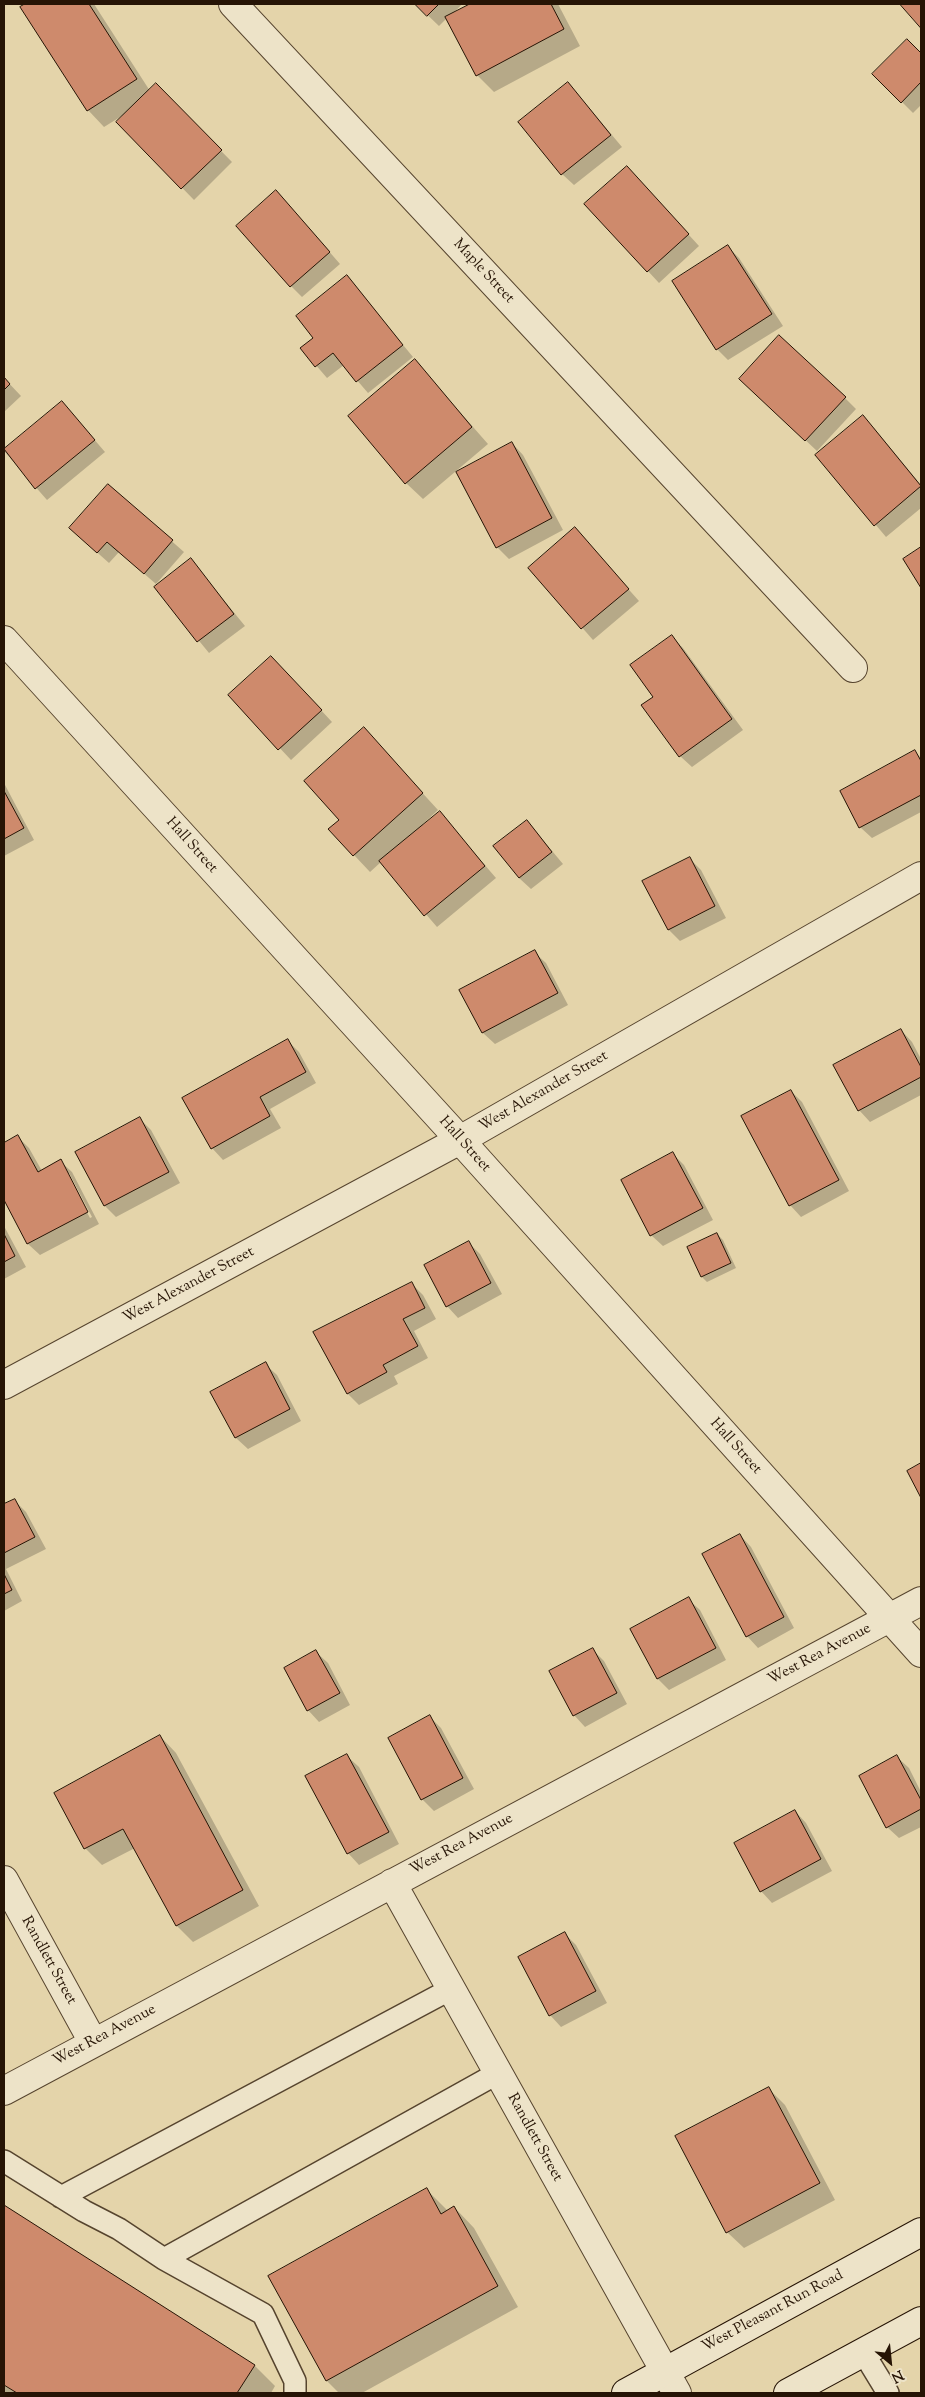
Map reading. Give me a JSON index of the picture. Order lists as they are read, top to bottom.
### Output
{
  "streets": {
    "street": [
      "Maple Street",
      "Hall Street",
      "West Alexander Street",
      "West Rea Avenue",
      "Randlett Street",
      "West Pleasant Run Road"
    ]
  },
  "crossings": [
    ["Hall Street", "West Alexander Street"],
    ["Hall Street", "West Rea Avenue"],
    ["West Rea Avenue", "Randlett Street"],
    ["Randlett Street", "West Pleasant Run Road"]
  ],
  "north": "bottom right"
}
